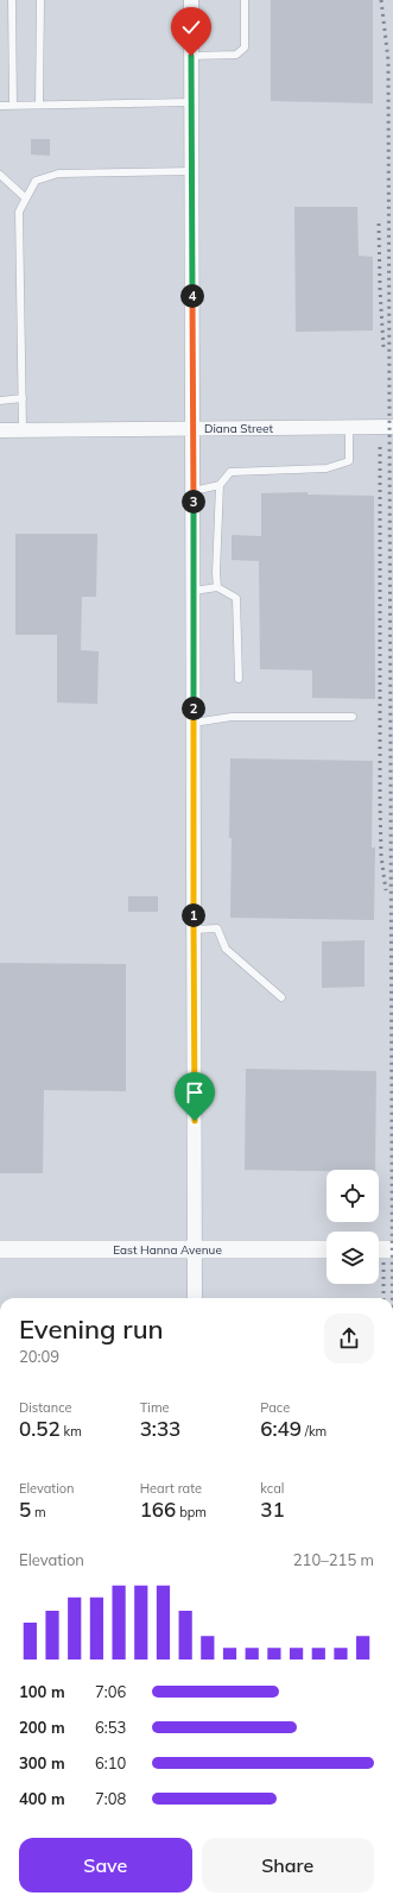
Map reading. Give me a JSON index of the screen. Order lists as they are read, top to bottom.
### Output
{
  "streets": {
    "street": ["Diana Street", "East Hanna Avenue"]
  },
  "page": {
    "pins": [
      "4",
      "3",
      "2",
      "1"
    ],
    "heading": ["Evening run", "20:09"],
    "stats": [
      ["Distance", "0.52 km"],
      ["Time", "3:33"],
      ["Pace", "6:49 /km"],
      ["Elevation", "5 m"],
      ["Heart rate", "166 bpm"],
      ["kcal", "31"]
    ],
    "chart": ["Elevation", "210–215 m"],
    "list": [
      {
        "name": "100 m",
        "note": "7:06"
      },
      {
        "name": "200 m",
        "note": "6:53"
      },
      {
        "name": "300 m",
        "note": "6:10"
      },
      {
        "name": "400 m",
        "note": "7:08"
      }
    ],
    "buttons": ["Save", "Share"]
  }
}
